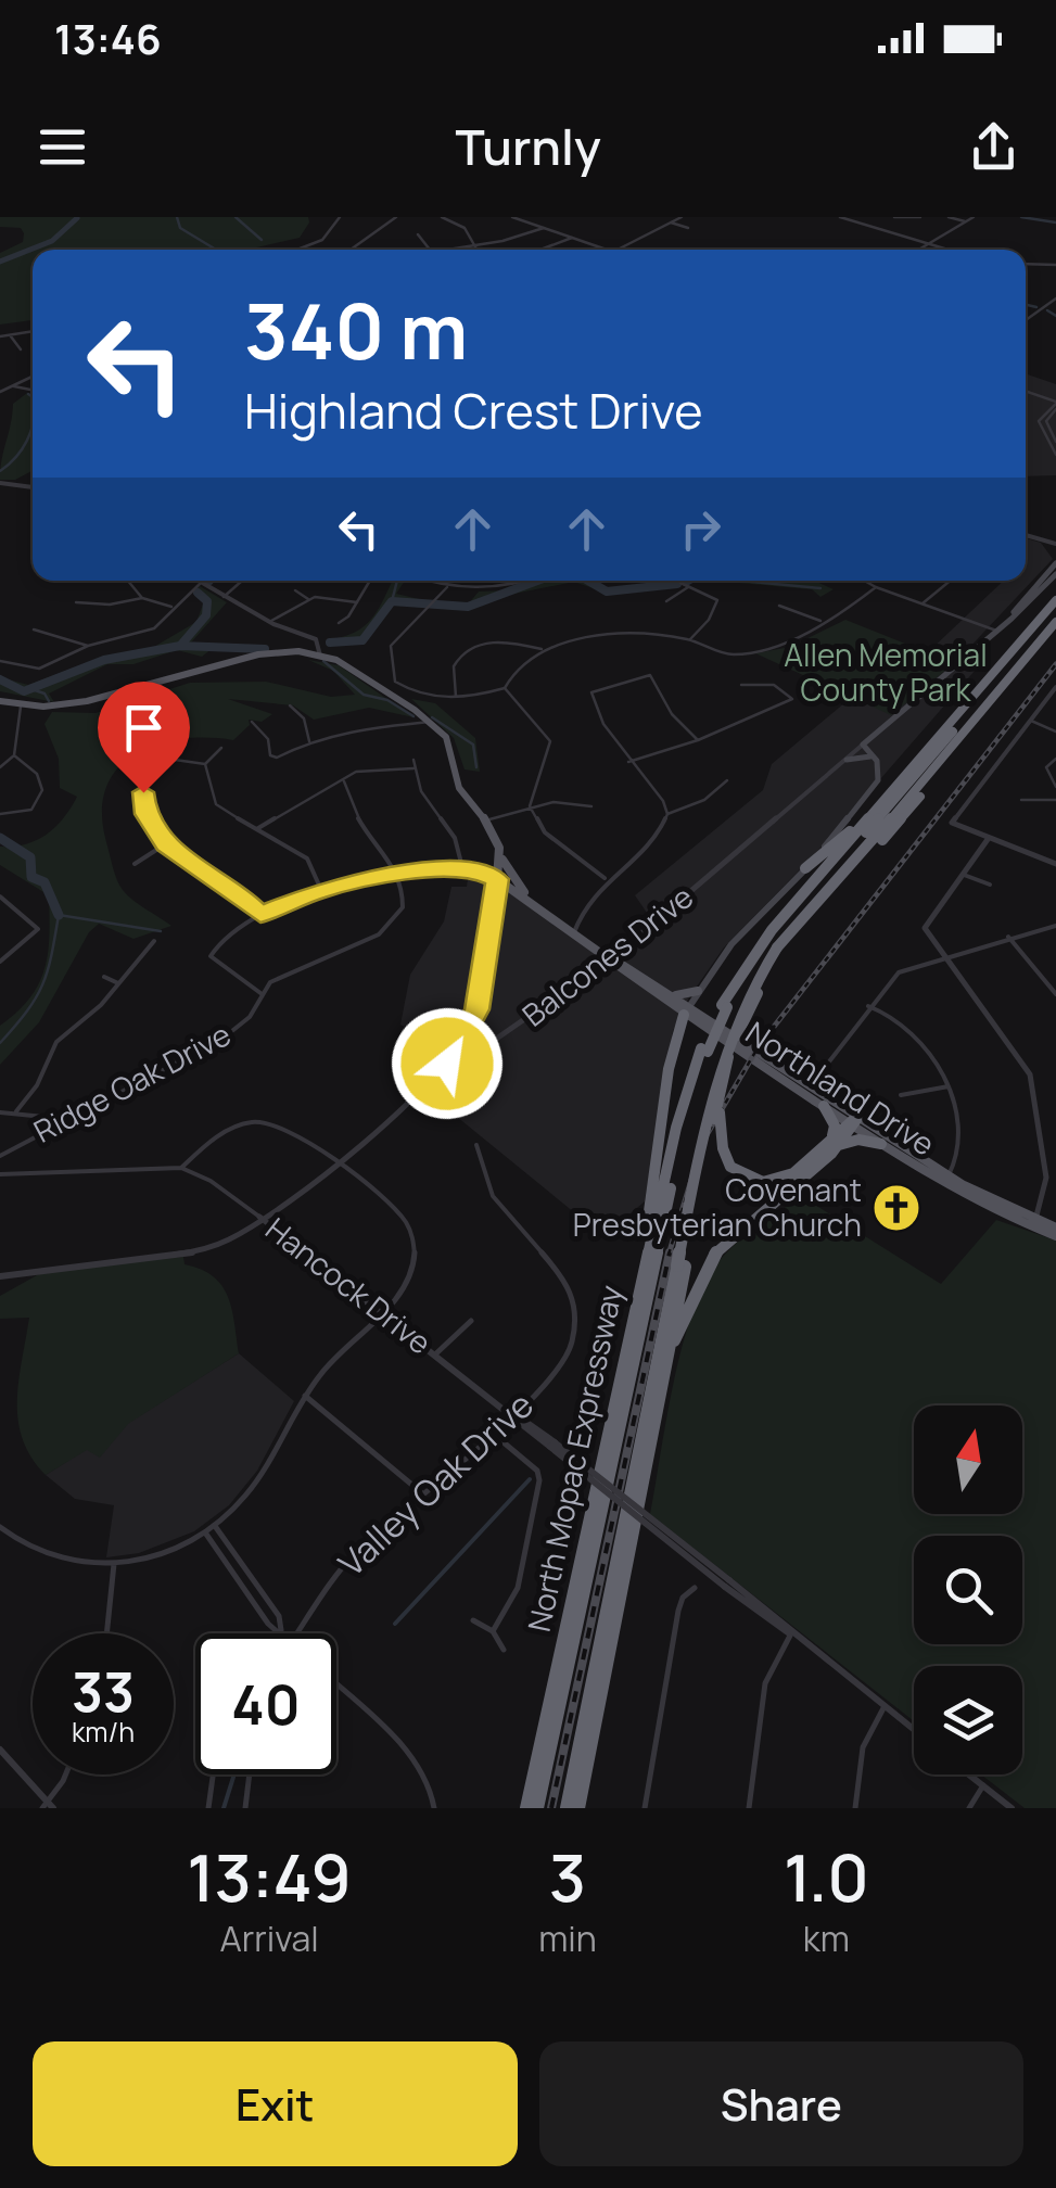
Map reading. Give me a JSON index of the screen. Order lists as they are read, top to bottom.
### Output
{
  "streets": {
    "highway": ["North Mopac Expressway"],
    "main road": ["Balcones Drive", "Northland Drive"],
    "street": ["Ridge Oak Drive", "Hancock Drive", "Valley Oak Drive"]
  },
  "crossings": [
    ["Balcones Drive", "Northland Drive"],
    ["Hancock Drive", "Valley Oak Drive"]
  ],
  "parks": ["Allen Memorial County Park"],
  "places": {
    "church": ["Covenant Presbyterian Church"]
  },
  "north": "top",
  "page": {
    "status": "13:46",
    "header": "Turnly",
    "turn": ["340 m", "Highland Crest Drive"],
    "speed": "33 km/h",
    "limit": "40",
    "eta": [
      "13:49",
      "Arrival",
      "3",
      "min",
      "1.0",
      "km"
    ],
    "buttons": ["Exit", "Share"]
  }
}
